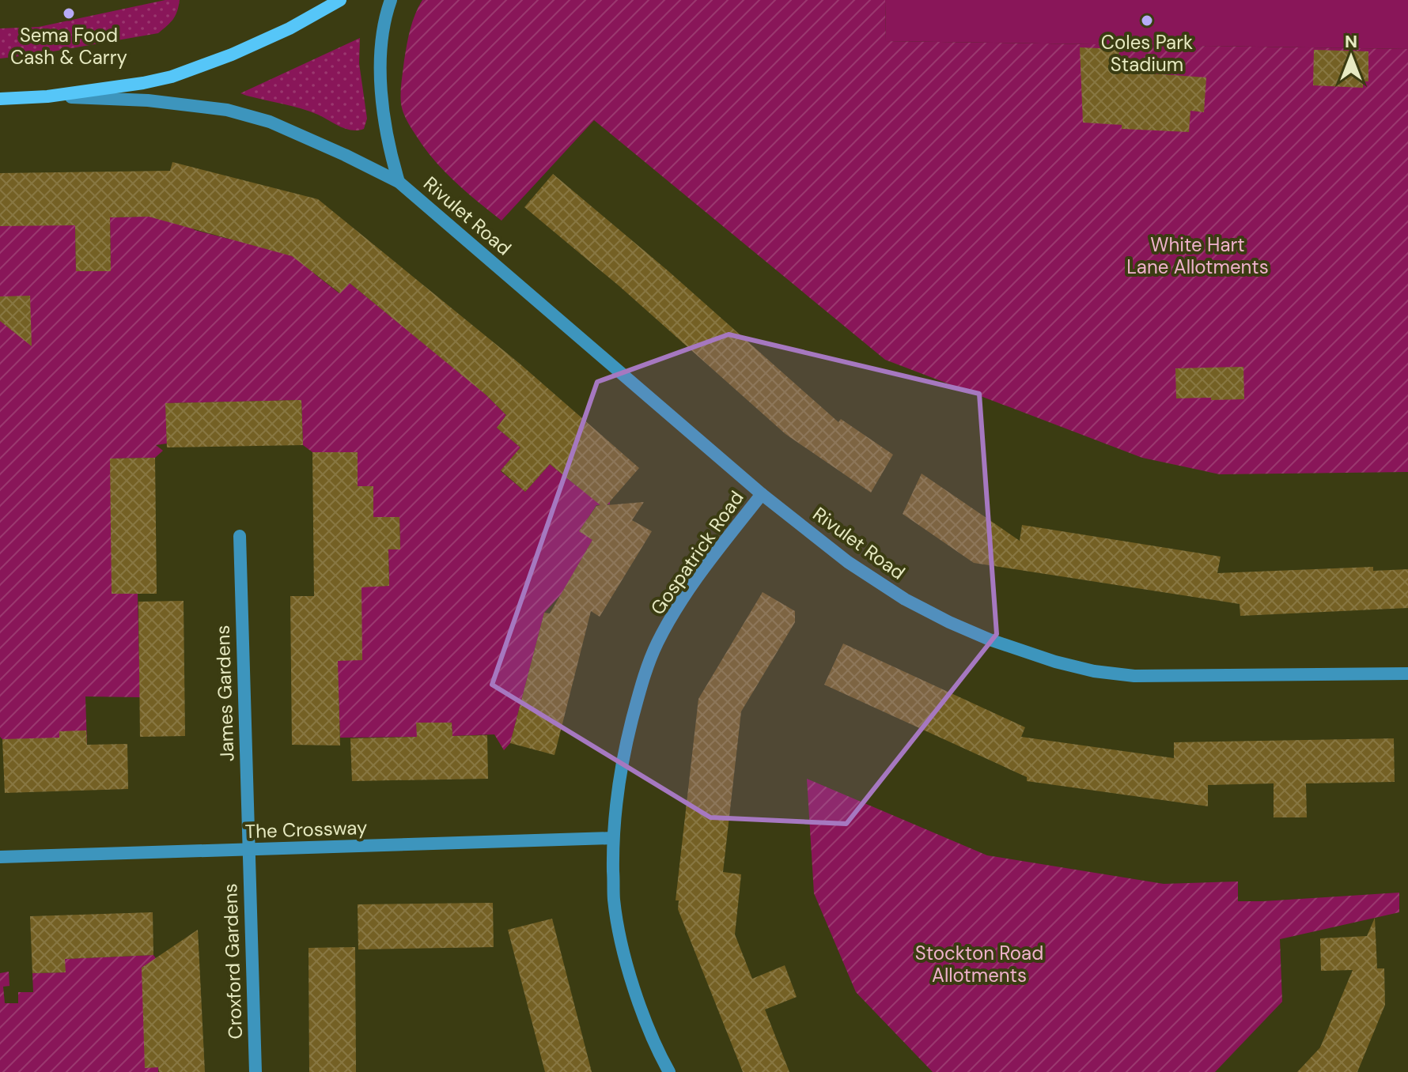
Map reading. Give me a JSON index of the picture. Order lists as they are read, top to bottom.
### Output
{
  "streets": {
    "street": [
      "Rivulet Road",
      "Gospatrick Road",
      "James Gardens",
      "The Crossway",
      "Croxford Gardens"
    ]
  },
  "crossings": [
    ["Rivulet Road", "Gospatrick Road"],
    ["Gospatrick Road", "The Crossway"],
    ["James Gardens", "The Crossway"],
    ["James Gardens", "Croxford Gardens"],
    ["The Crossway", "Croxford Gardens"]
  ],
  "parks": ["White Hart Lane Allotments", "Stockton Road Allotments"],
  "places": ["Sema Food Cash & Carry", "Coles Park Stadium"],
  "north": "top"
}
